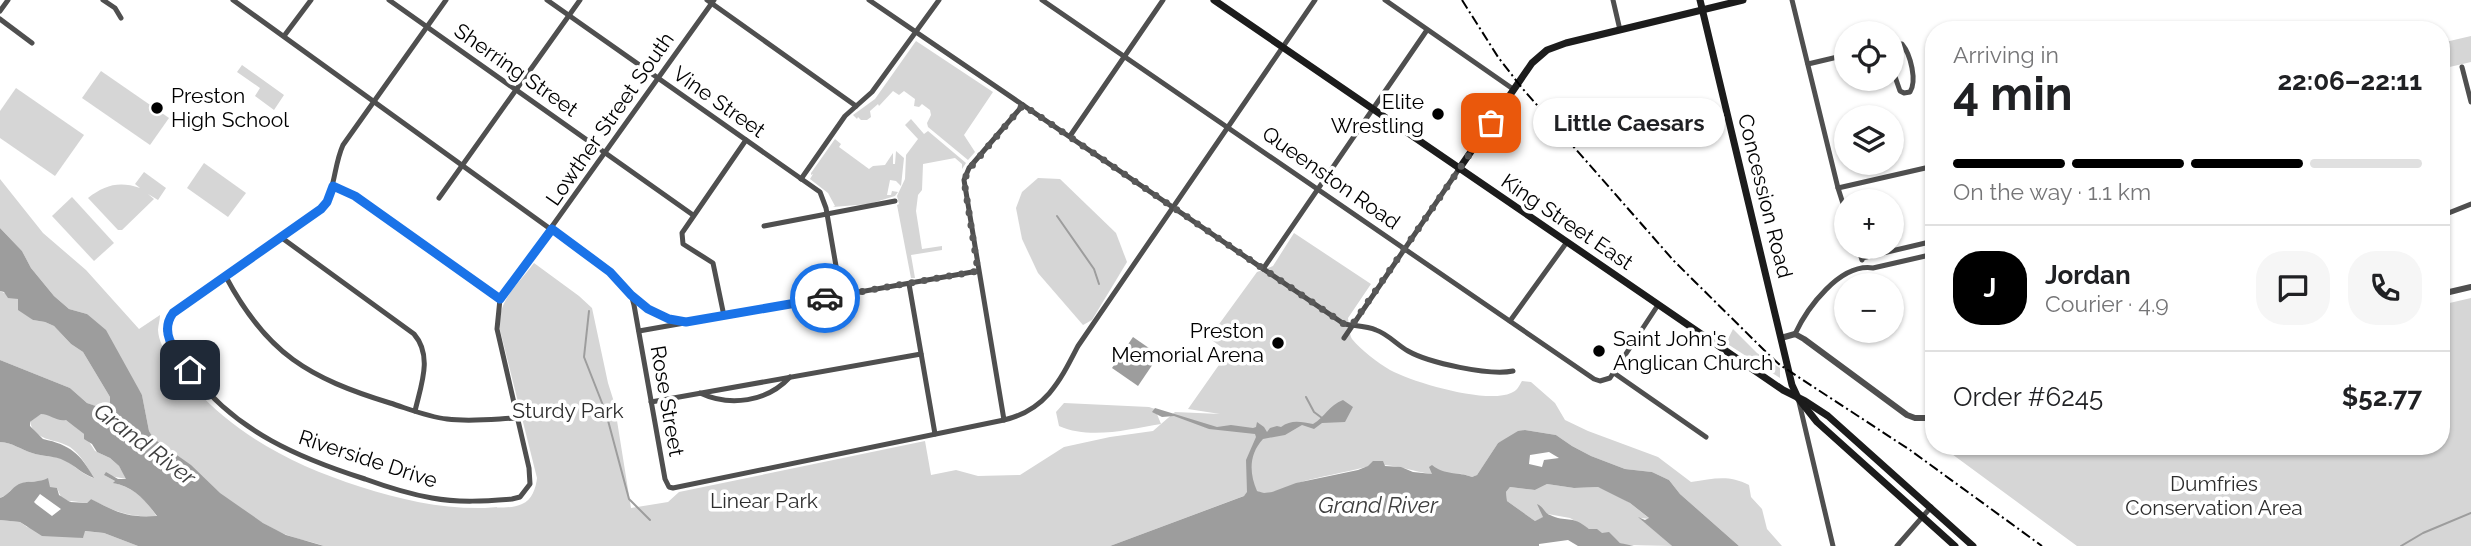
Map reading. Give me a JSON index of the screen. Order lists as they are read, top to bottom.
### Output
{
  "streets": {
    "main road": ["Concession Road", "King Street East"],
    "street": [
      "Sherring Street",
      "Vine Street",
      "Lowther Street South",
      "Queenston Road",
      "Rose Street",
      "Riverside Drive"
    ]
  },
  "crossings": [
    ["Sherring Street", "Lowther Street South"],
    ["Vine Street", "Lowther Street South"],
    ["Queenston Road", "Rose Street"],
    ["Concession Road", "King Street East"],
    ["King Street East", "Rose Street"]
  ],
  "water": ["Grand River"],
  "parks": ["Sturdy Park", "Dumfries Conservation Area", "Linear Park"],
  "places": [
    "Preston High School",
    "Elite Wrestling",
    "Little Caesars",
    "Preston Memorial Arena",
    "Saint John's Anglican Church"
  ],
  "page": {
    "map_buttons": ["+", "−"],
    "heading": ["4 min", "Arriving in", "22:06–22:11"],
    "panel": [
      "Jordan",
      "Courier · 4.9",
      "Order #6245",
      "$52.77"
    ],
    "bubble": "Little Caesars",
    "bar": "On the way · 1.1 km",
    "round": "J"
  }
}
